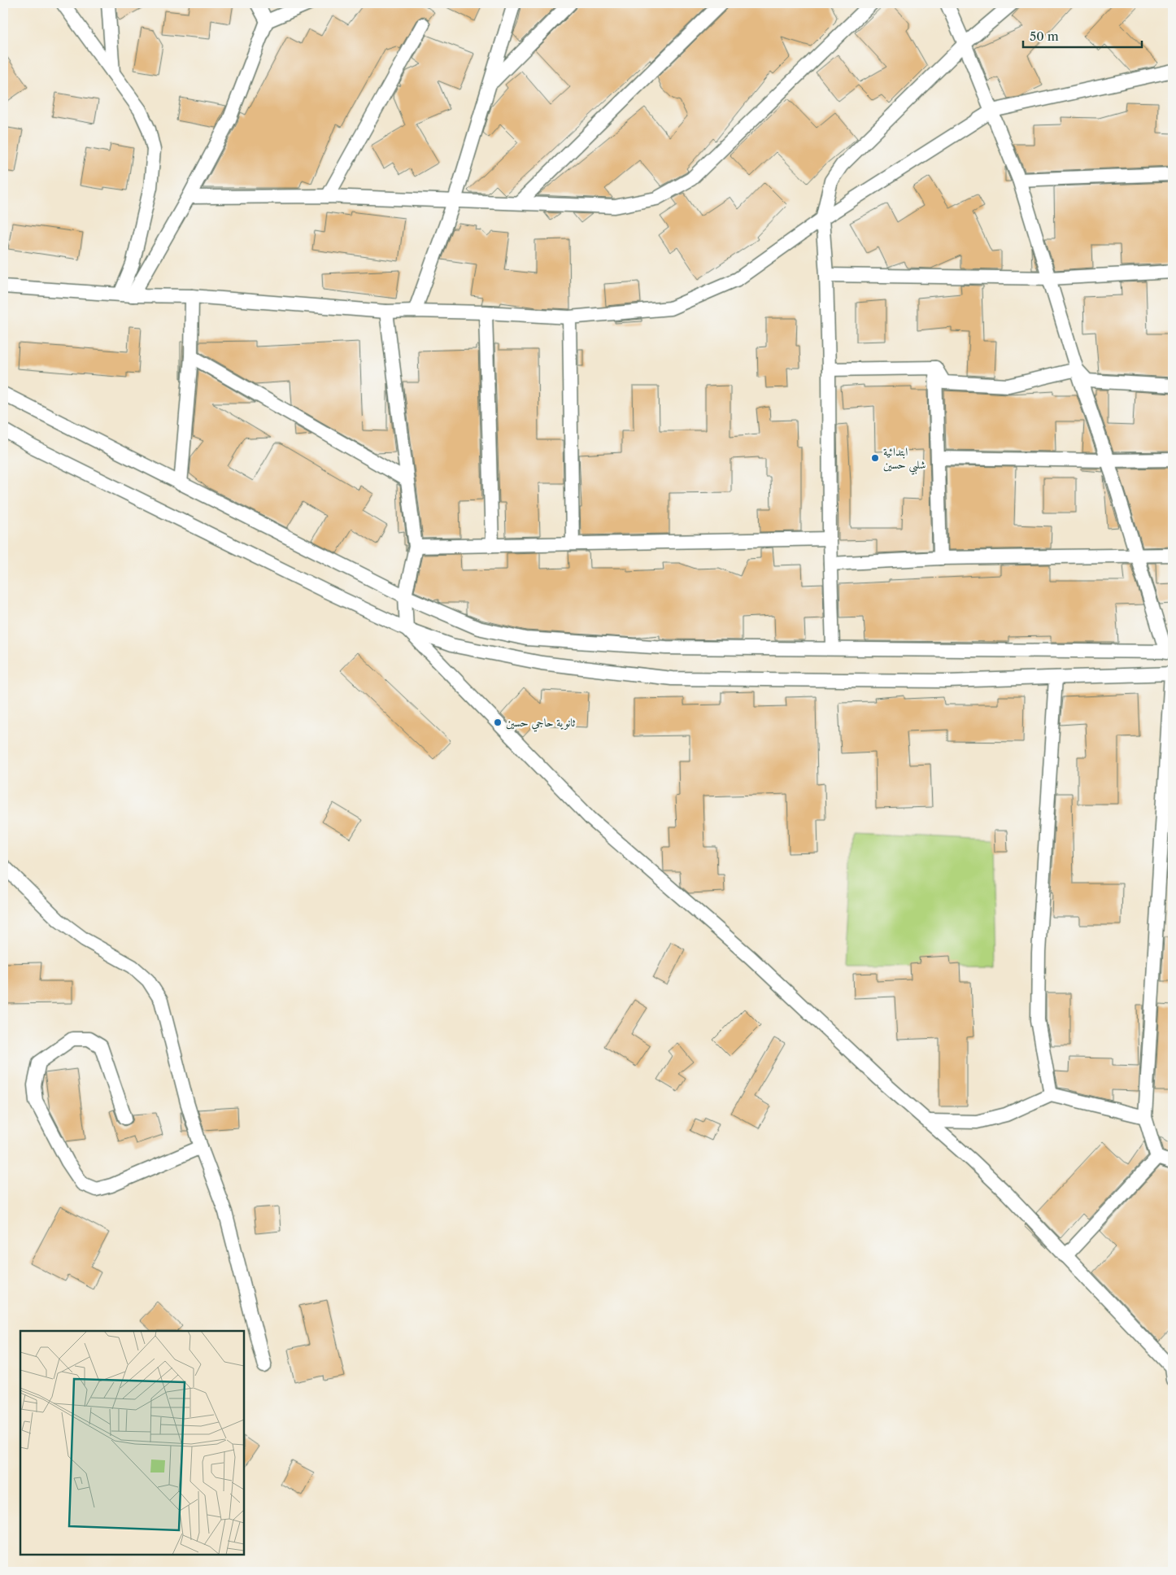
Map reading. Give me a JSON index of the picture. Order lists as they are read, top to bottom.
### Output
{
  "places": ["ابتدائية شلبي حسين", "ثانوية حاجي حسين"],
  "scale_bar": "50 m"
}
